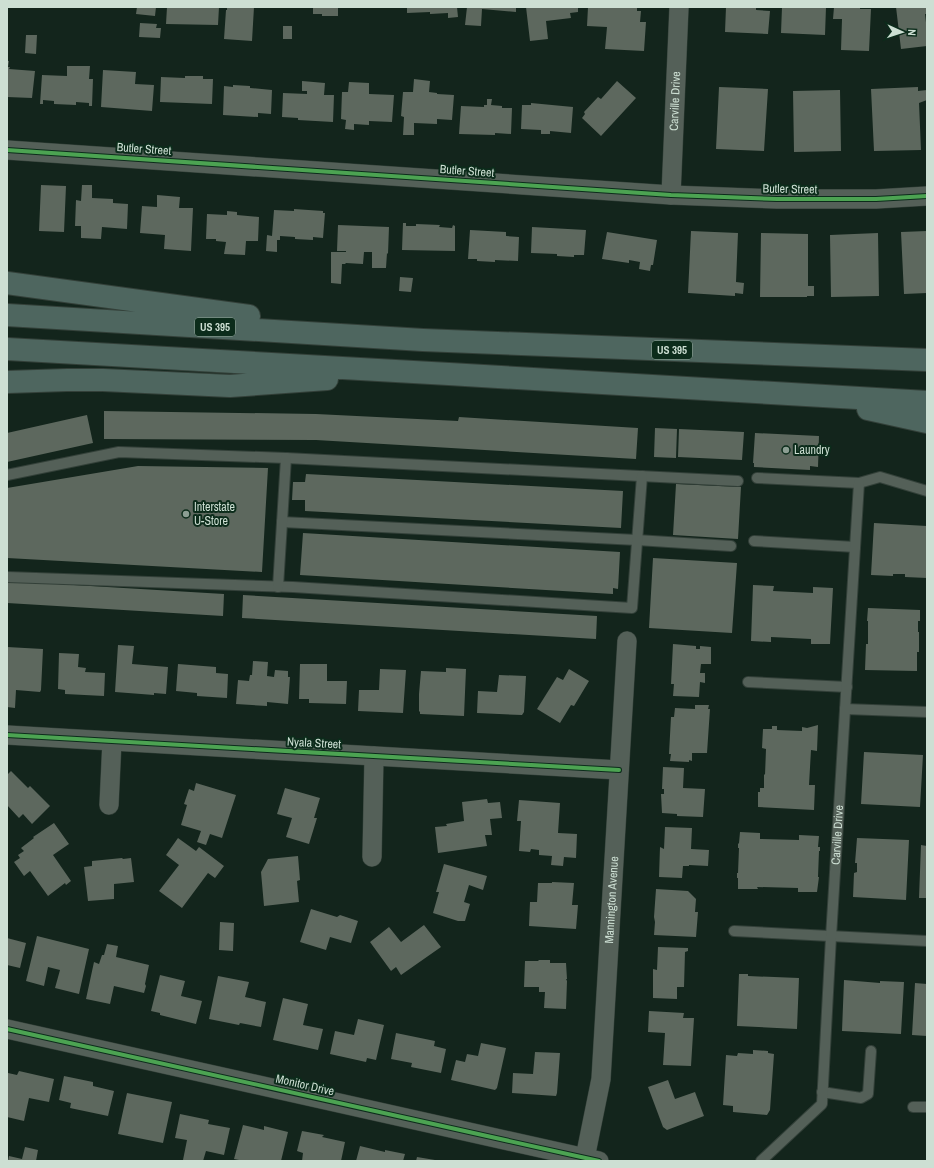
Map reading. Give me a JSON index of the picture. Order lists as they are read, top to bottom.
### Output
{
  "streets": {
    "highway": ["US 395"],
    "street": [
      "Carville Drive",
      "Butler Street",
      "Nyala Street",
      "Mannington Avenue",
      "Monitor Drive"
    ]
  },
  "crossings": [
    ["Carville Drive", "Butler Street"],
    ["Nyala Street", "Mannington Avenue"],
    ["Mannington Avenue", "Monitor Drive"]
  ],
  "places": ["Laundry", "Interstate U-Store"],
  "north": "right"
}
